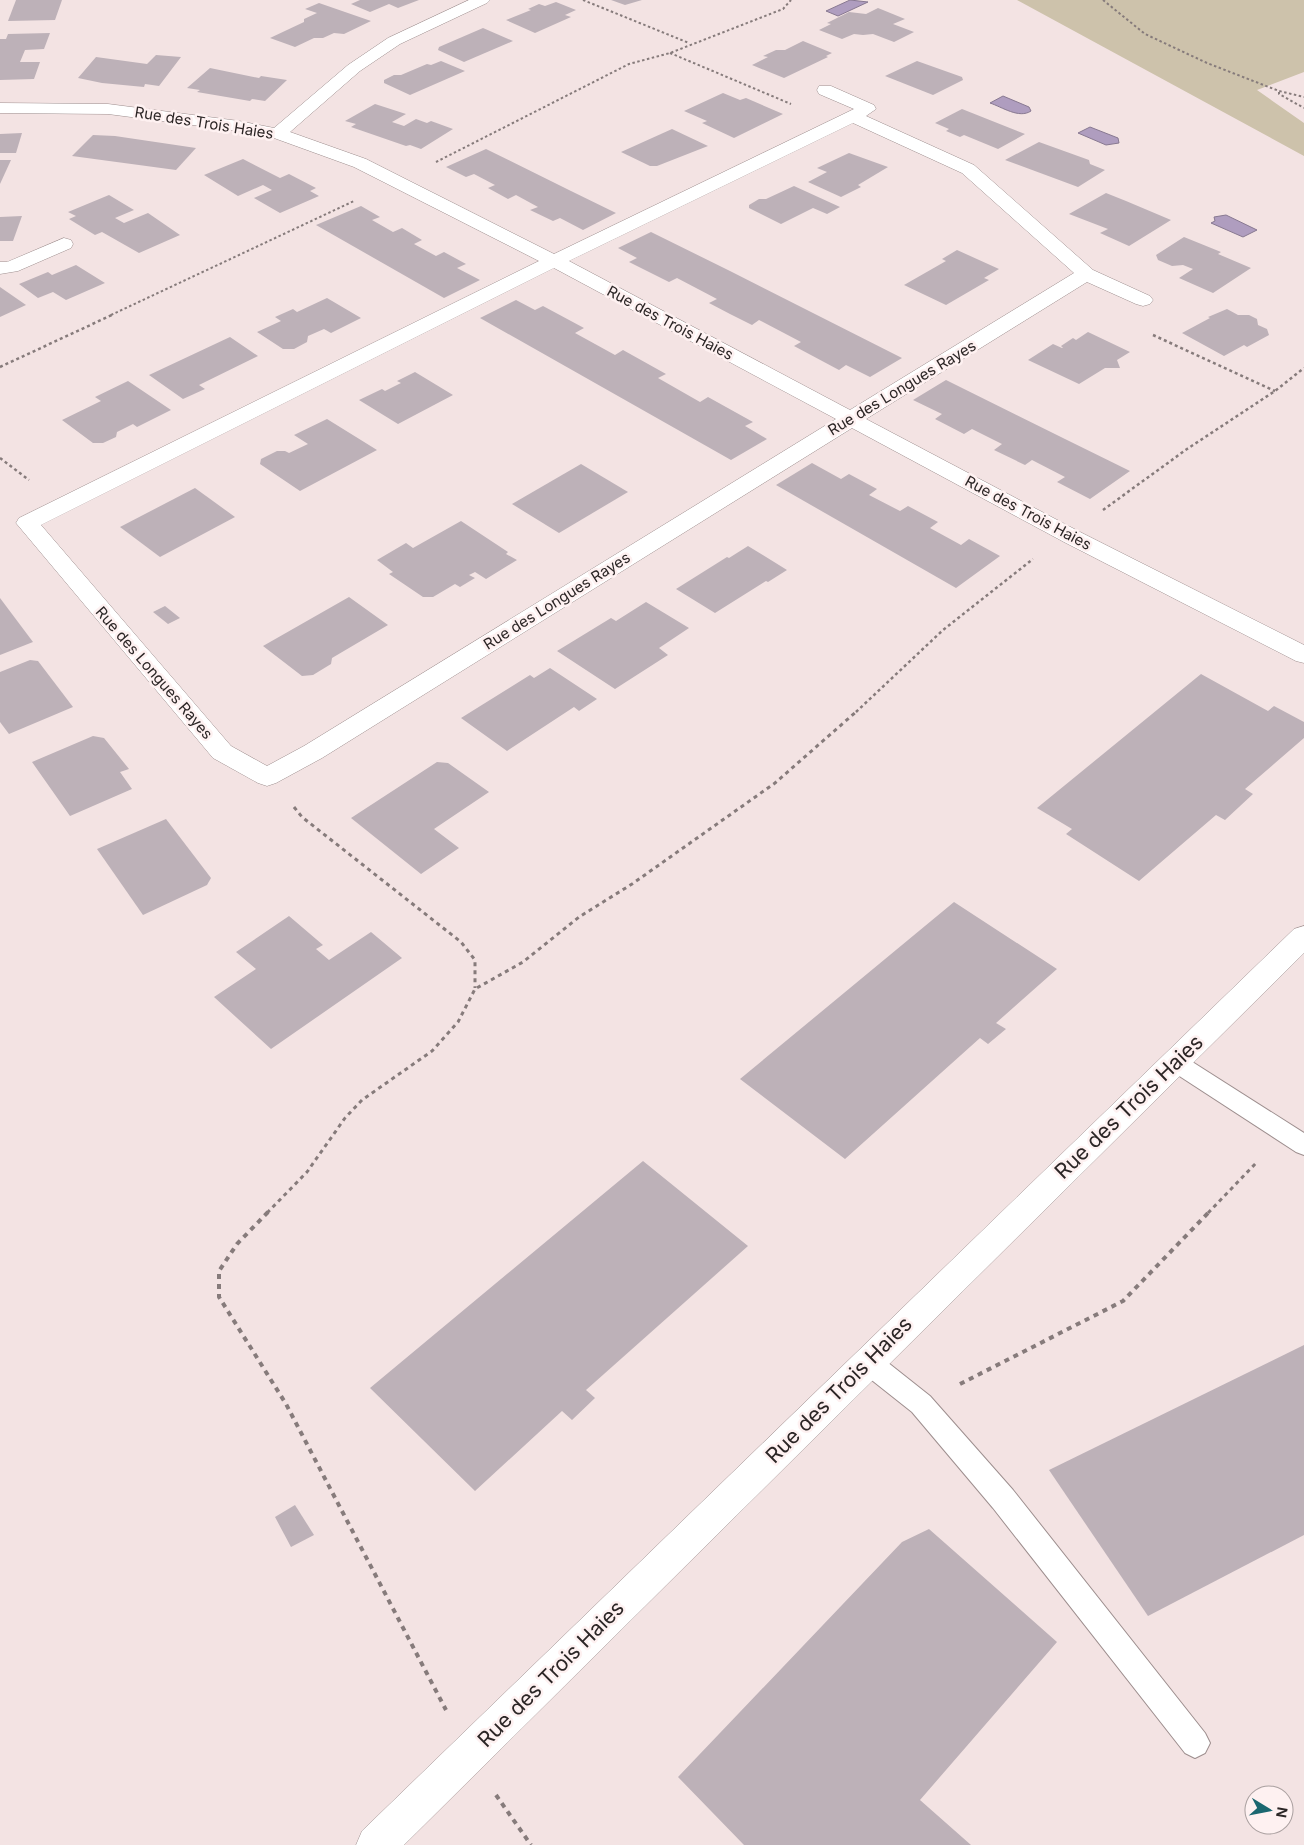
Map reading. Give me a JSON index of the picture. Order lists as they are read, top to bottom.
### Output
{
  "streets": {
    "street": ["Rue des Trois Haies", "Rue des Longues Rayes"]
  },
  "crossings": [
    ["Rue des Trois Haies", "Rue des Longues Rayes"]
  ],
  "north": "right"
}
